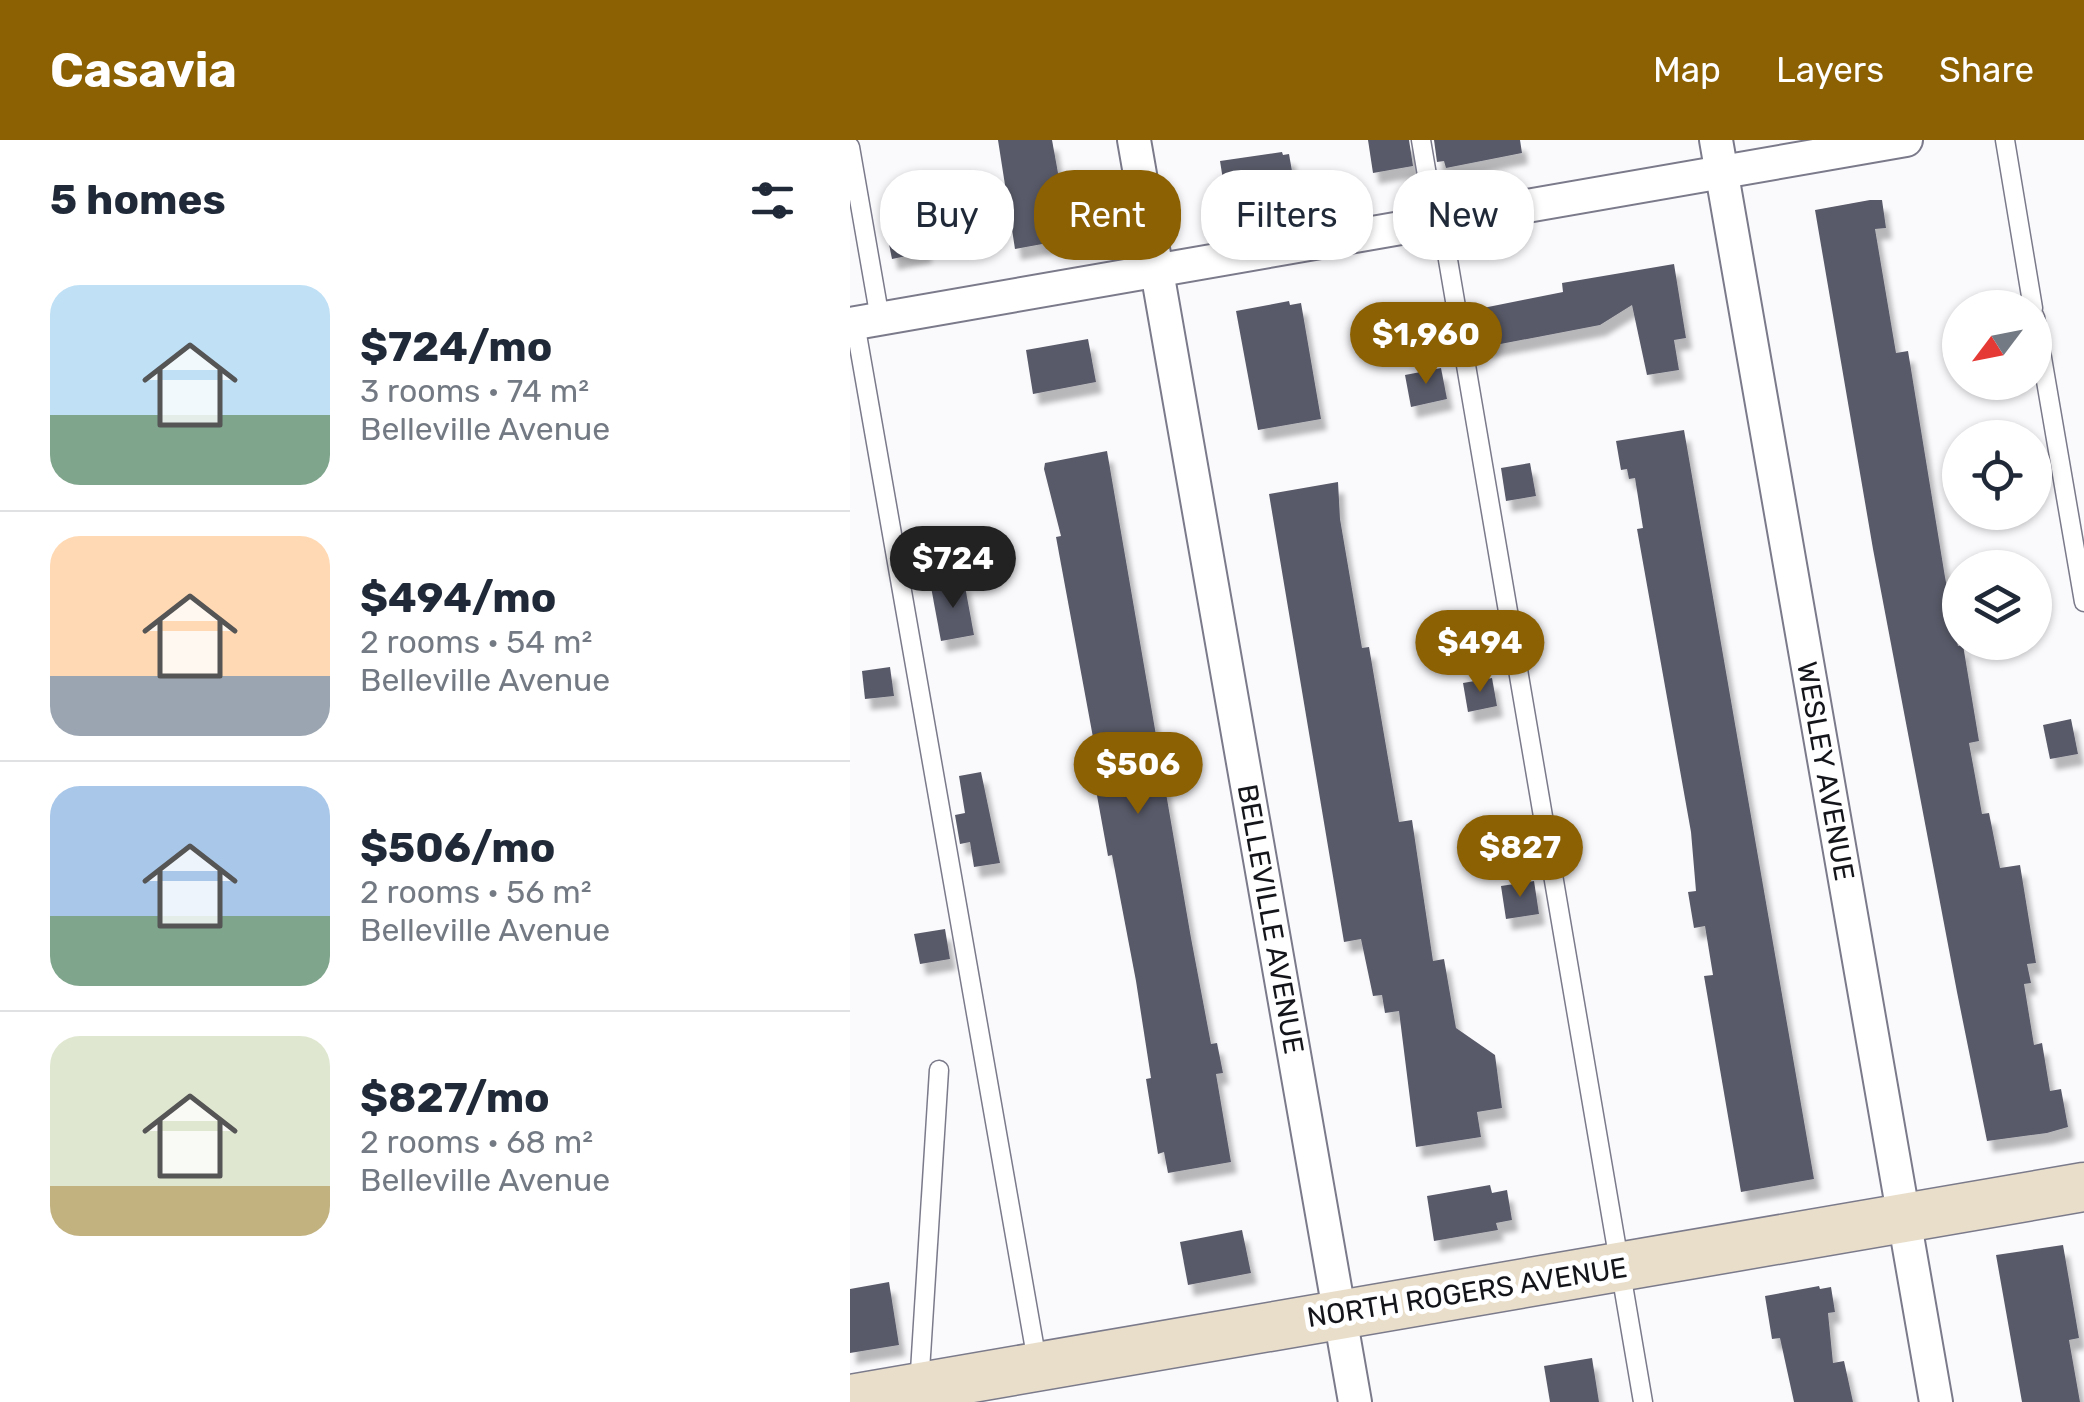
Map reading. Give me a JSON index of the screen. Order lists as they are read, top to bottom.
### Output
{
  "streets": {
    "street": ["WESLEY AVENUE", "BELLEVILLE AVENUE", "NORTH ROGERS AVENUE"]
  },
  "crossings": [
    ["WESLEY AVENUE", "NORTH ROGERS AVENUE"],
    ["BELLEVILLE AVENUE", "NORTH ROGERS AVENUE"]
  ],
  "north": "bottom left",
  "page": {
    "header": "Casavia",
    "nav": ["Map", "Layers", "Share"],
    "heading": "5 homes",
    "chip": [
      "Buy",
      "Rent",
      "Filters",
      "New"
    ],
    "list": [
      {
        "name": "$724/mo",
        "note": "3 rooms · 74 m² · Belleville Avenue"
      },
      {
        "name": "$494/mo",
        "note": "2 rooms · 54 m² · Belleville Avenue"
      },
      {
        "name": "$506/mo",
        "note": "2 rooms · 56 m² · Belleville Avenue"
      },
      {
        "name": "$827/mo",
        "note": "2 rooms · 68 m² · Belleville Avenue"
      }
    ],
    "price": [
      "$1,960",
      "$724",
      "$494",
      "$506",
      "$827"
    ]
  }
}
